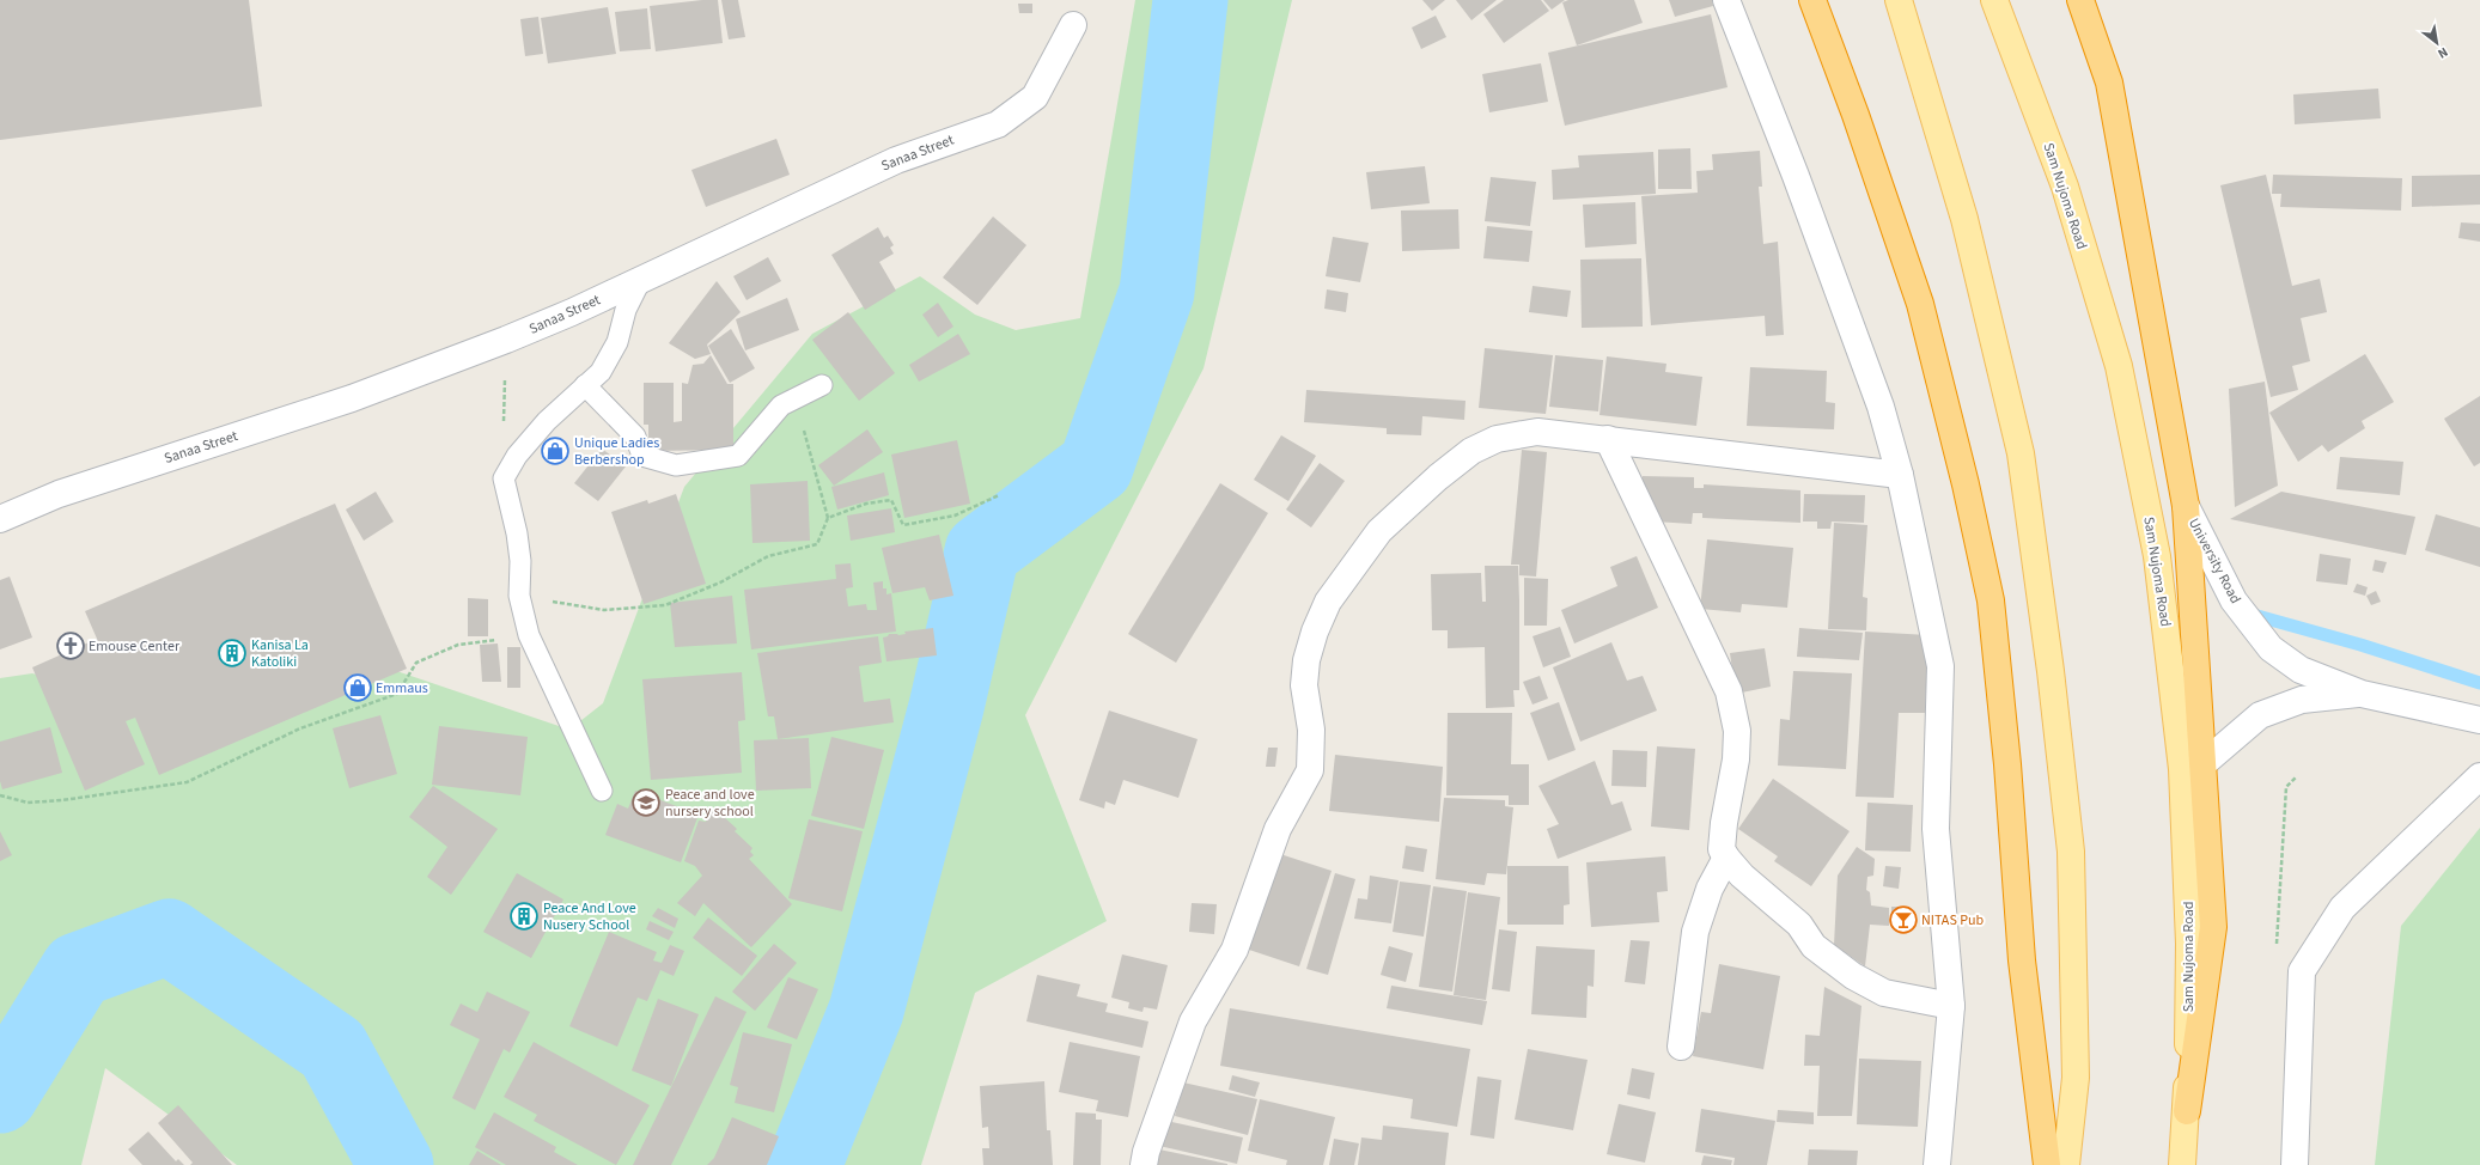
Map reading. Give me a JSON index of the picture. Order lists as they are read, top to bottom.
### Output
{
  "streets": {
    "main road": ["Sam Nujoma Road"],
    "street": ["Sanaa Street", "University Road"]
  },
  "places": {
    "shop": ["Unique Ladies Berbershop", "Emmaus"],
    "church": ["Emouse Center"],
    "building": ["Kanisa La Katoliki", "Peace And Love Nusery School"],
    "school or university": ["Peace and love nursery school"],
    "bar": ["NITAS Pub"]
  },
  "north": "bottom right"
}
